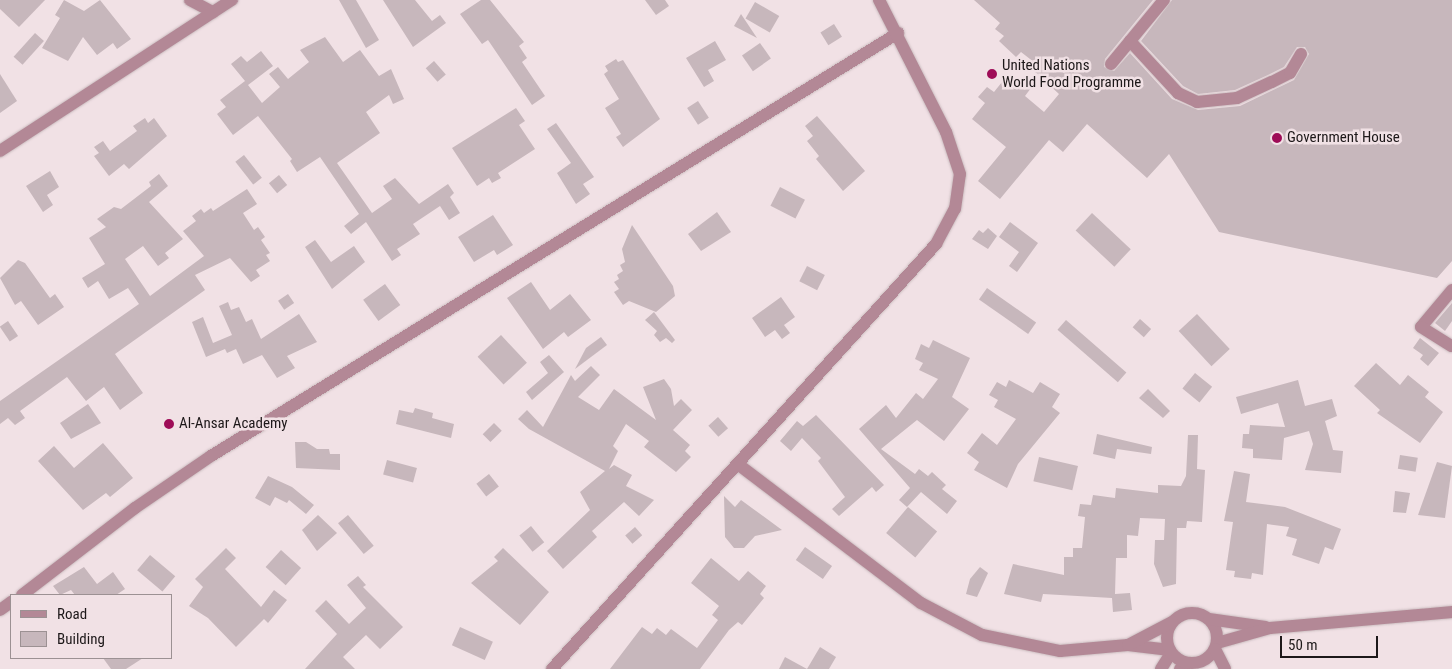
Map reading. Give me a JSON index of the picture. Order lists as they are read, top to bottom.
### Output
{
  "places": ["United Nations World Food Programme", "Government House", "Al-Ansar Academy"],
  "legend": ["Road", "Building"],
  "scale_bar": "50 m"
}
